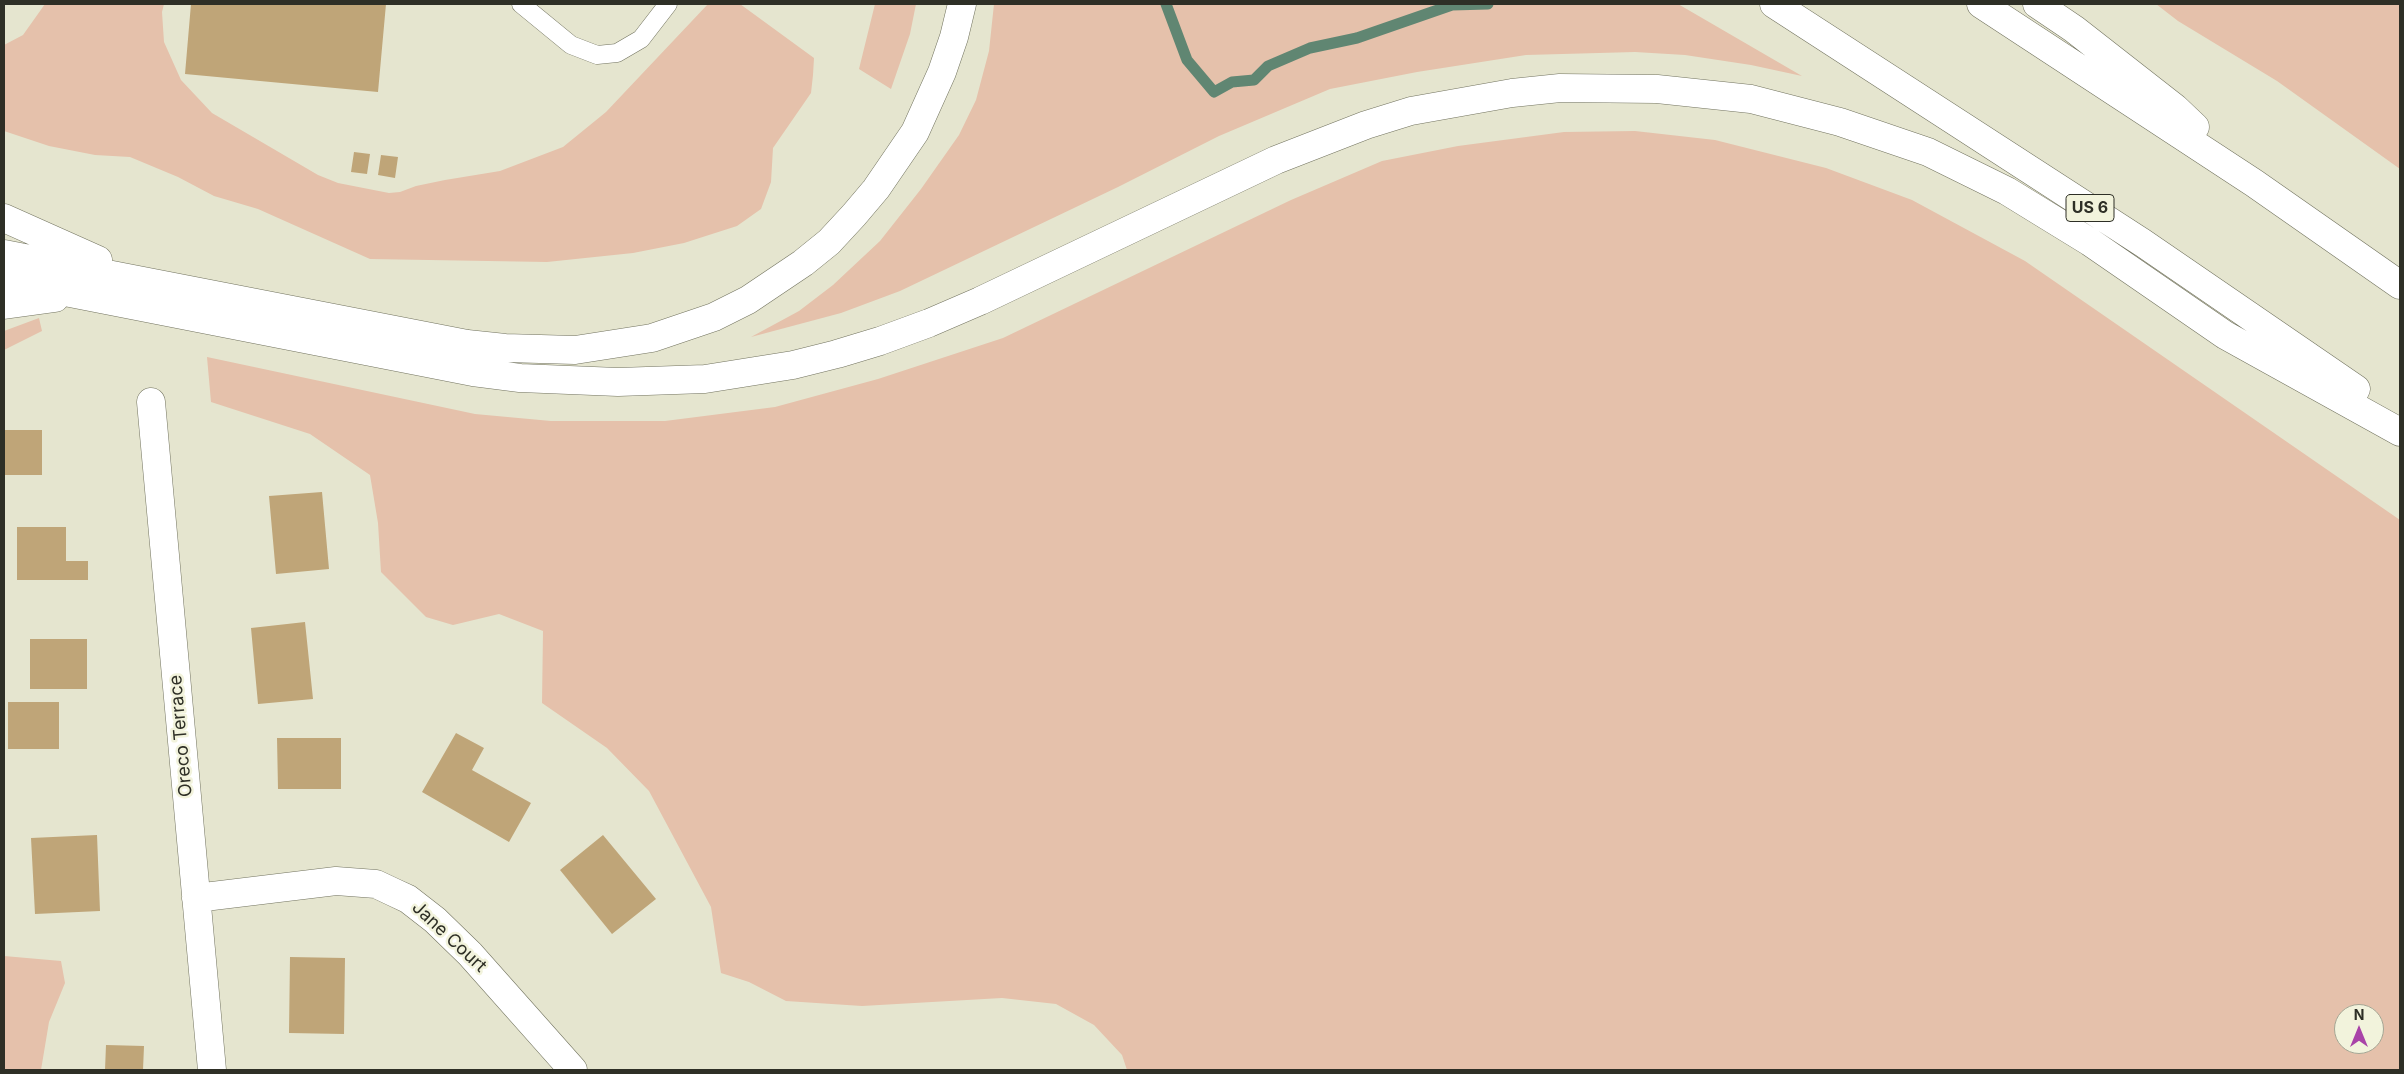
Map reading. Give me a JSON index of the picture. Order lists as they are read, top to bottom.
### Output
{
  "streets": {
    "main road": ["US 6", "Oreco Terrace", "Jane Court"]
  },
  "crossings": [
    ["Oreco Terrace", "Jane Court"]
  ],
  "north": "top"
}
